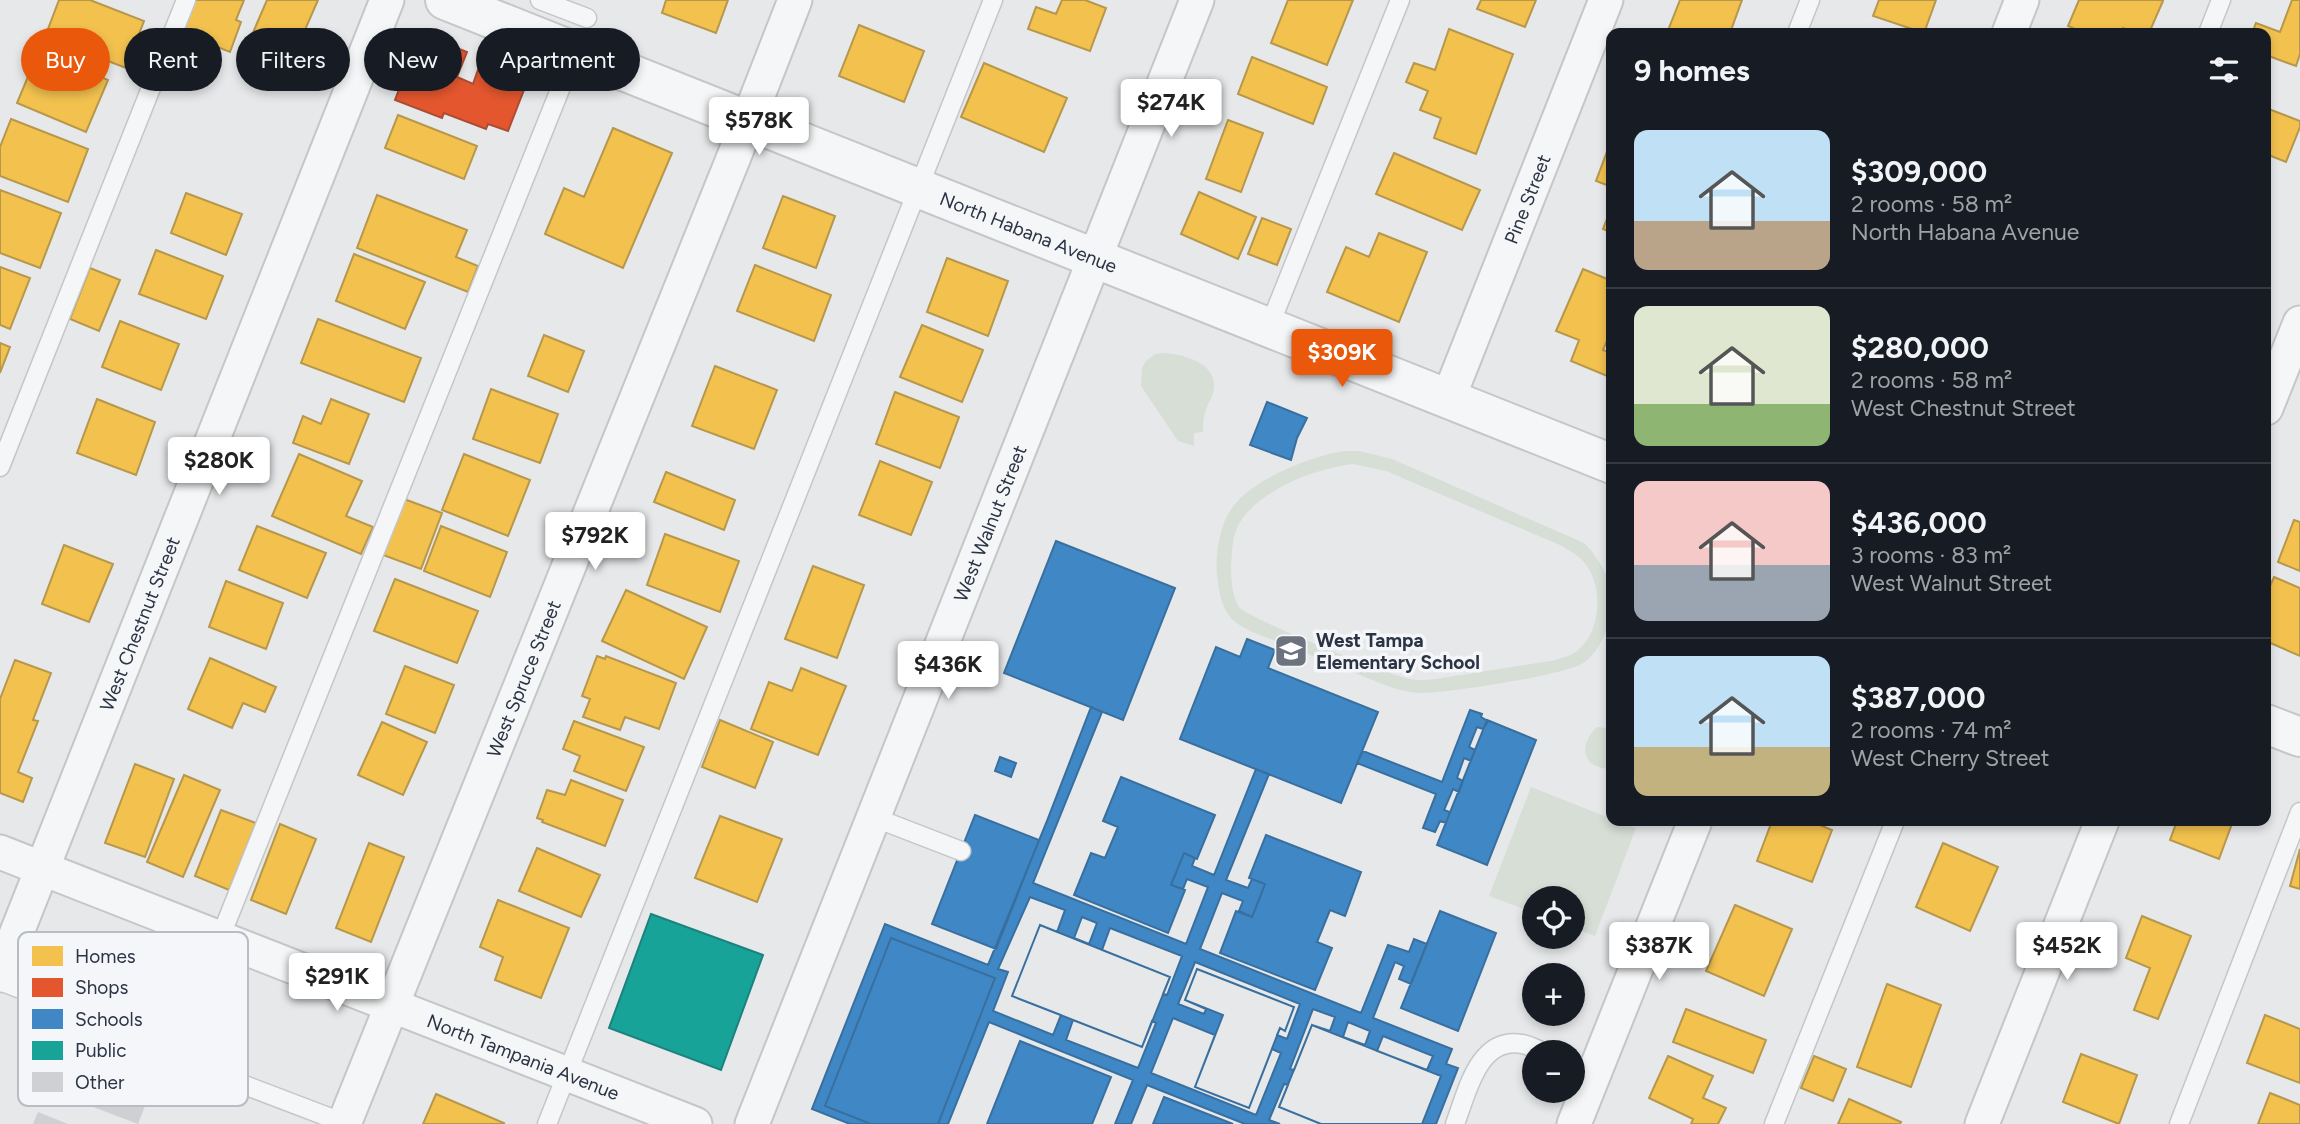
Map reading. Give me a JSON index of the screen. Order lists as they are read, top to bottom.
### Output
{
  "streets": {
    "street": [
      "Pine Street",
      "North Habana Avenue",
      "West Walnut Street",
      "West Chestnut Street",
      "West Spruce Street",
      "North Tampania Avenue"
    ]
  },
  "crossings": [
    ["Pine Street", "North Habana Avenue"],
    ["North Habana Avenue", "West Walnut Street"],
    ["North Habana Avenue", "West Spruce Street"],
    ["West Chestnut Street", "North Tampania Avenue"],
    ["West Spruce Street", "North Tampania Avenue"]
  ],
  "places": {
    "school or university": ["West Tampa Elementary School"]
  },
  "legend": [
    "Homes",
    "Shops",
    "Schools",
    "Public",
    "Other"
  ],
  "page": {
    "chip": [
      "Buy",
      "Rent",
      "Filters",
      "New",
      "Apartment"
    ],
    "heading": "9 homes",
    "price": [
      "$274K",
      "$578K",
      "$309K",
      "$280K",
      "$792K",
      "$436K",
      "$387K",
      "$452K",
      "$291K"
    ],
    "list": [
      {
        "name": "$309,000",
        "note": "2 rooms · 58 m² · North Habana Avenue"
      },
      {
        "name": "$280,000",
        "note": "2 rooms · 58 m² · West Chestnut Street"
      },
      {
        "name": "$436,000",
        "note": "3 rooms · 83 m² · West Walnut Street"
      },
      {
        "name": "$387,000",
        "note": "2 rooms · 74 m² · West Cherry Street"
      }
    ],
    "map_buttons": ["+", "−"]
  }
}
